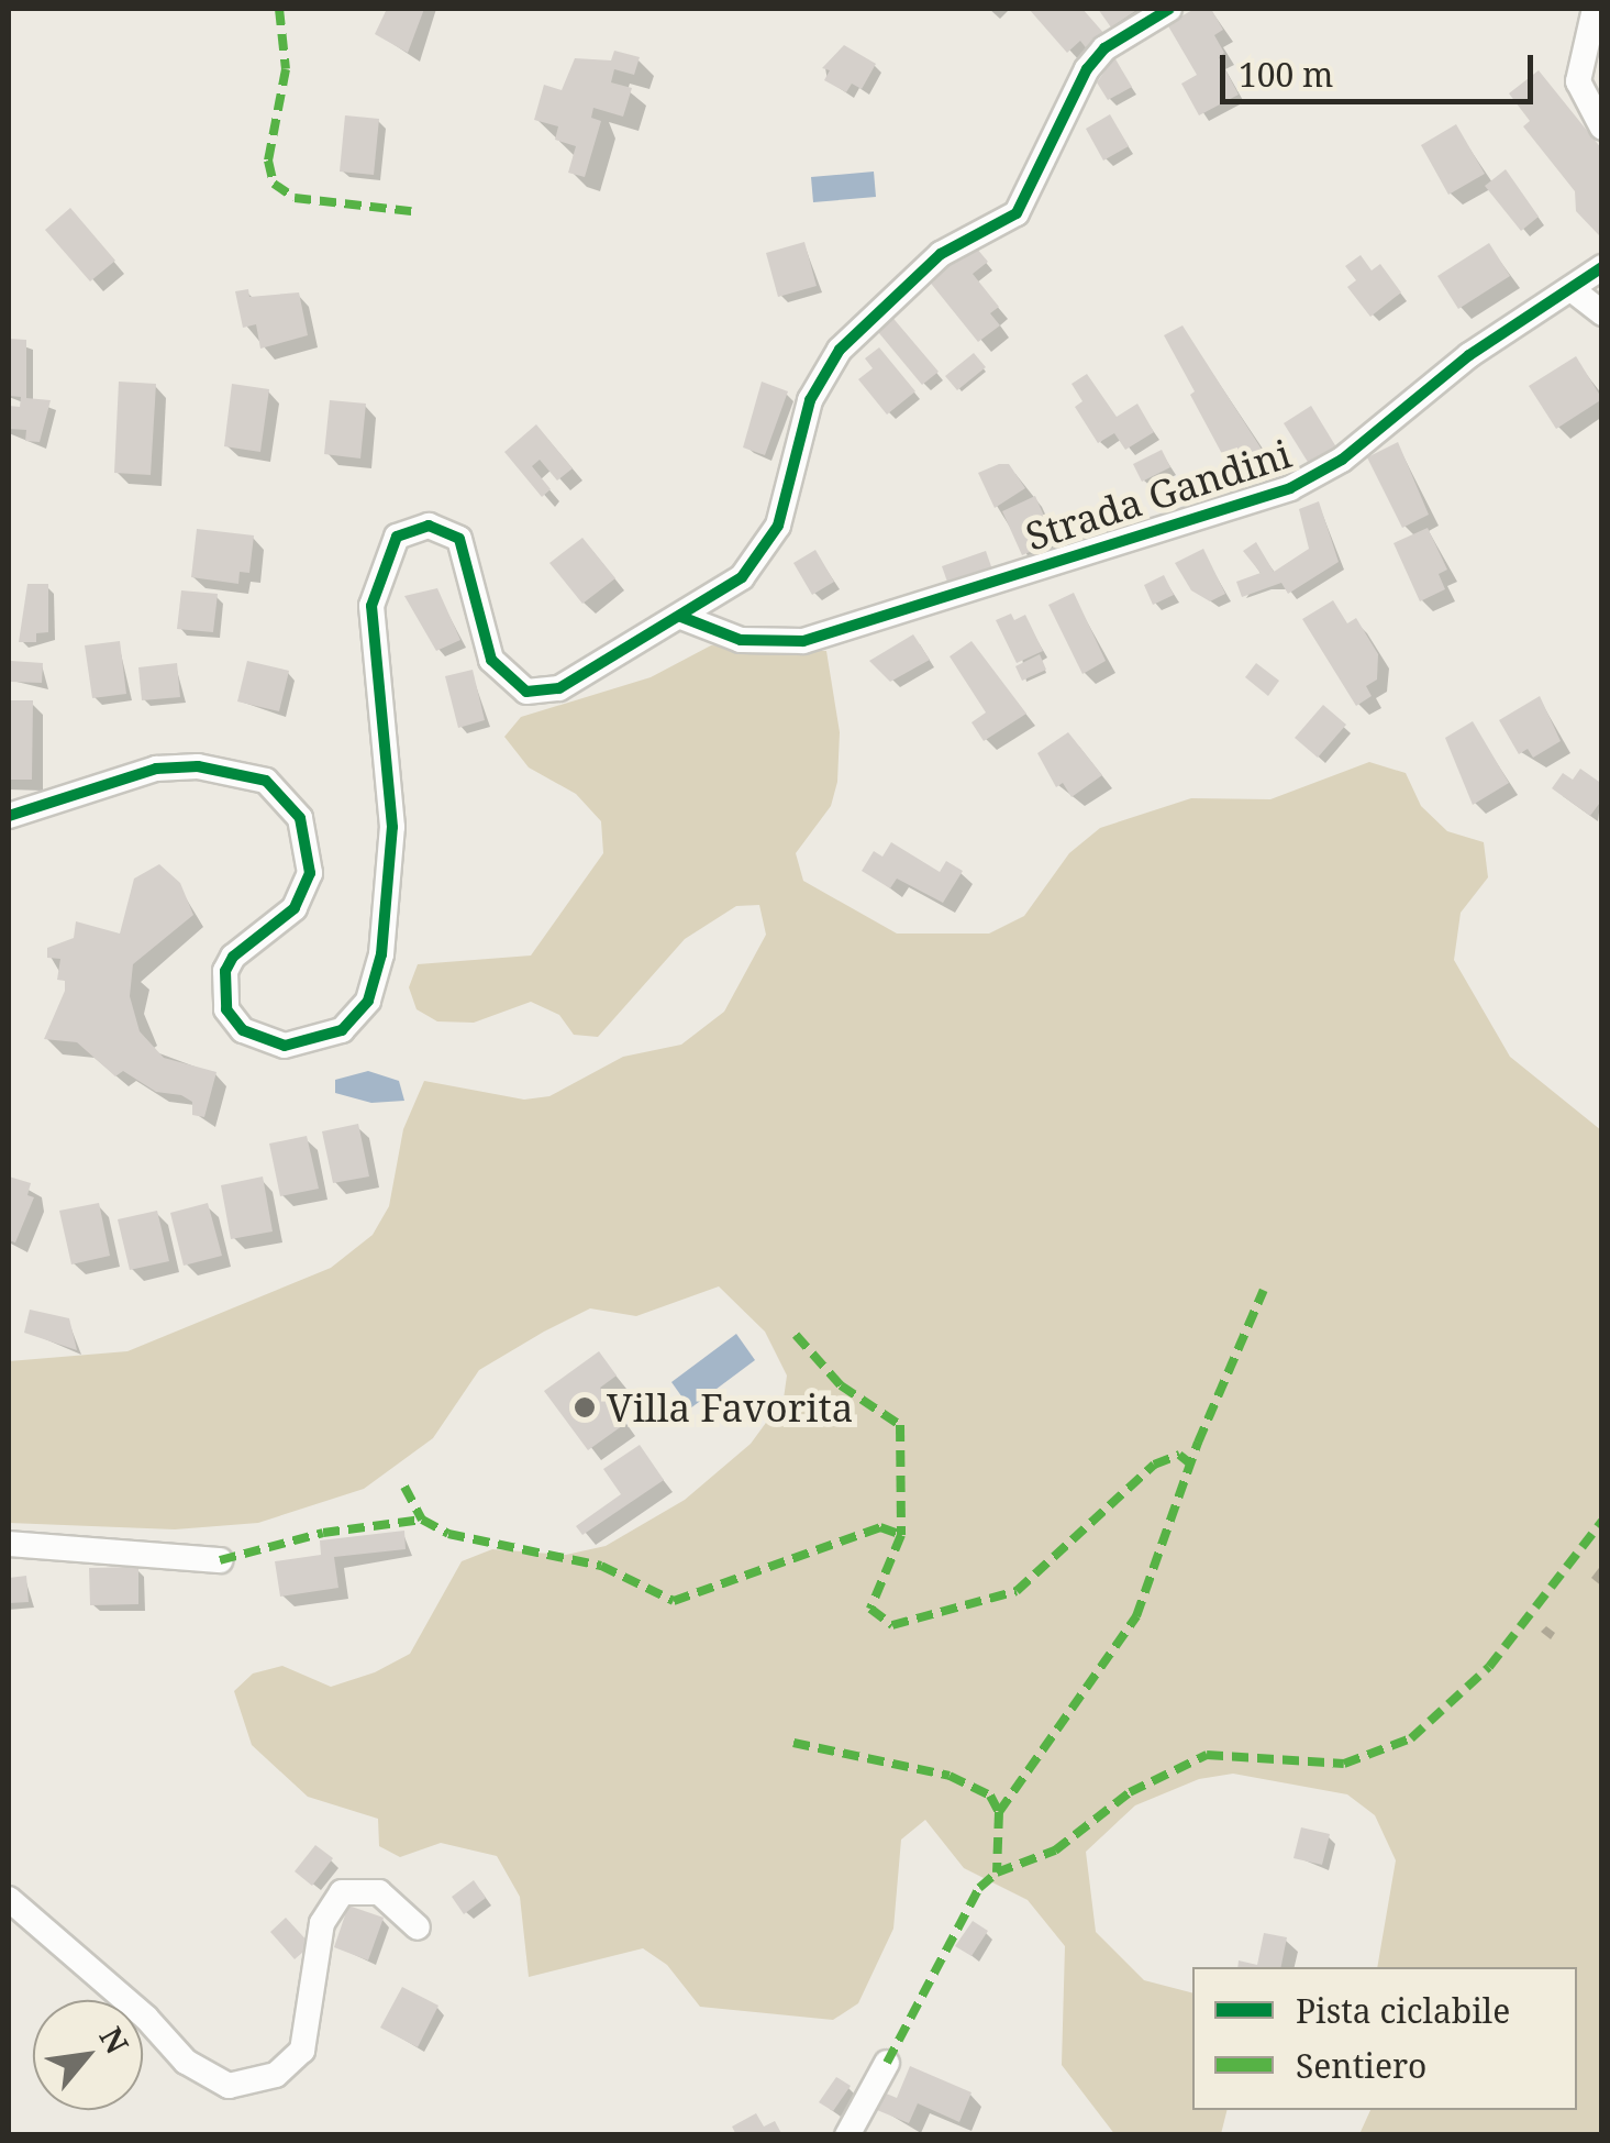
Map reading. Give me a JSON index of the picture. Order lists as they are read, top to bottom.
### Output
{
  "streets": {
    "street": ["Strada Gandini"]
  },
  "places": ["Villa Favorita"],
  "legend": ["Pista ciclabile", "Sentiero"],
  "scale_bar": "100 m",
  "north": "top right"
}
